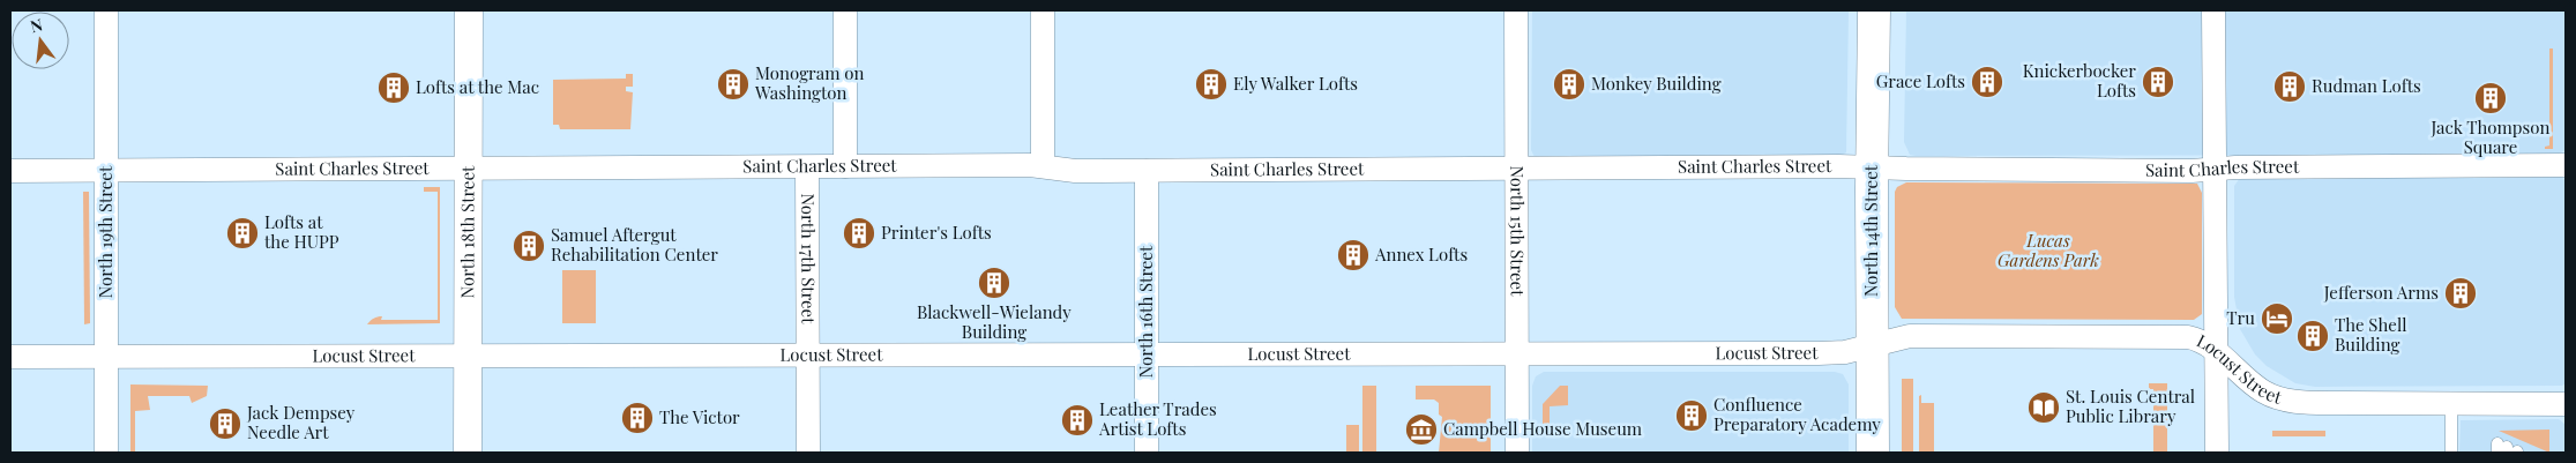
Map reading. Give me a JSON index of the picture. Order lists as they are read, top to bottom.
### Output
{
  "streets": {
    "main road": ["North 14th Street"],
    "street": [
      "Saint Charles Street",
      "North 18th Street",
      "North 19th Street",
      "North 15th Street",
      "North 17th Street",
      "North 16th Street",
      "Locust Street"
    ]
  },
  "crossings": [
    ["Saint Charles Street", "North 18th Street"],
    ["Saint Charles Street", "North 14th Street"],
    ["Saint Charles Street", "North 19th Street"],
    ["Saint Charles Street", "North 15th Street"],
    ["Saint Charles Street", "North 17th Street"],
    ["Saint Charles Street", "North 16th Street"],
    ["North 18th Street", "Locust Street"],
    ["North 14th Street", "Locust Street"],
    ["North 19th Street", "Locust Street"],
    ["North 15th Street", "Locust Street"],
    ["North 17th Street", "Locust Street"],
    ["North 16th Street", "Locust Street"]
  ],
  "parks": ["Lucas Gardens Park"],
  "places": {
    "building": [
      "Grace Lofts",
      "Knickerbocker Lofts",
      "Monogram on Washington",
      "Ely Walker Lofts",
      "Monkey Building",
      "Rudman Lofts",
      "Lofts at the Mac",
      "Jack Thompson Square",
      "Lofts at the HUPP",
      "Printer's Lofts",
      "Samuel Aftergut Rehabilitation Center",
      "Annex Lofts",
      "Blackwell-Wielandy Building",
      "Jefferson Arms",
      "The Shell Building",
      "Confluence Preparatory Academy",
      "The Victor",
      "Leather Trades Artist Lofts",
      "Jack Dempsey Needle Art"
    ],
    "hotel": ["Tru"],
    "library": ["St. Louis Central Public Library"],
    "museum": ["Campbell House Museum"]
  },
  "north": "top"
}
